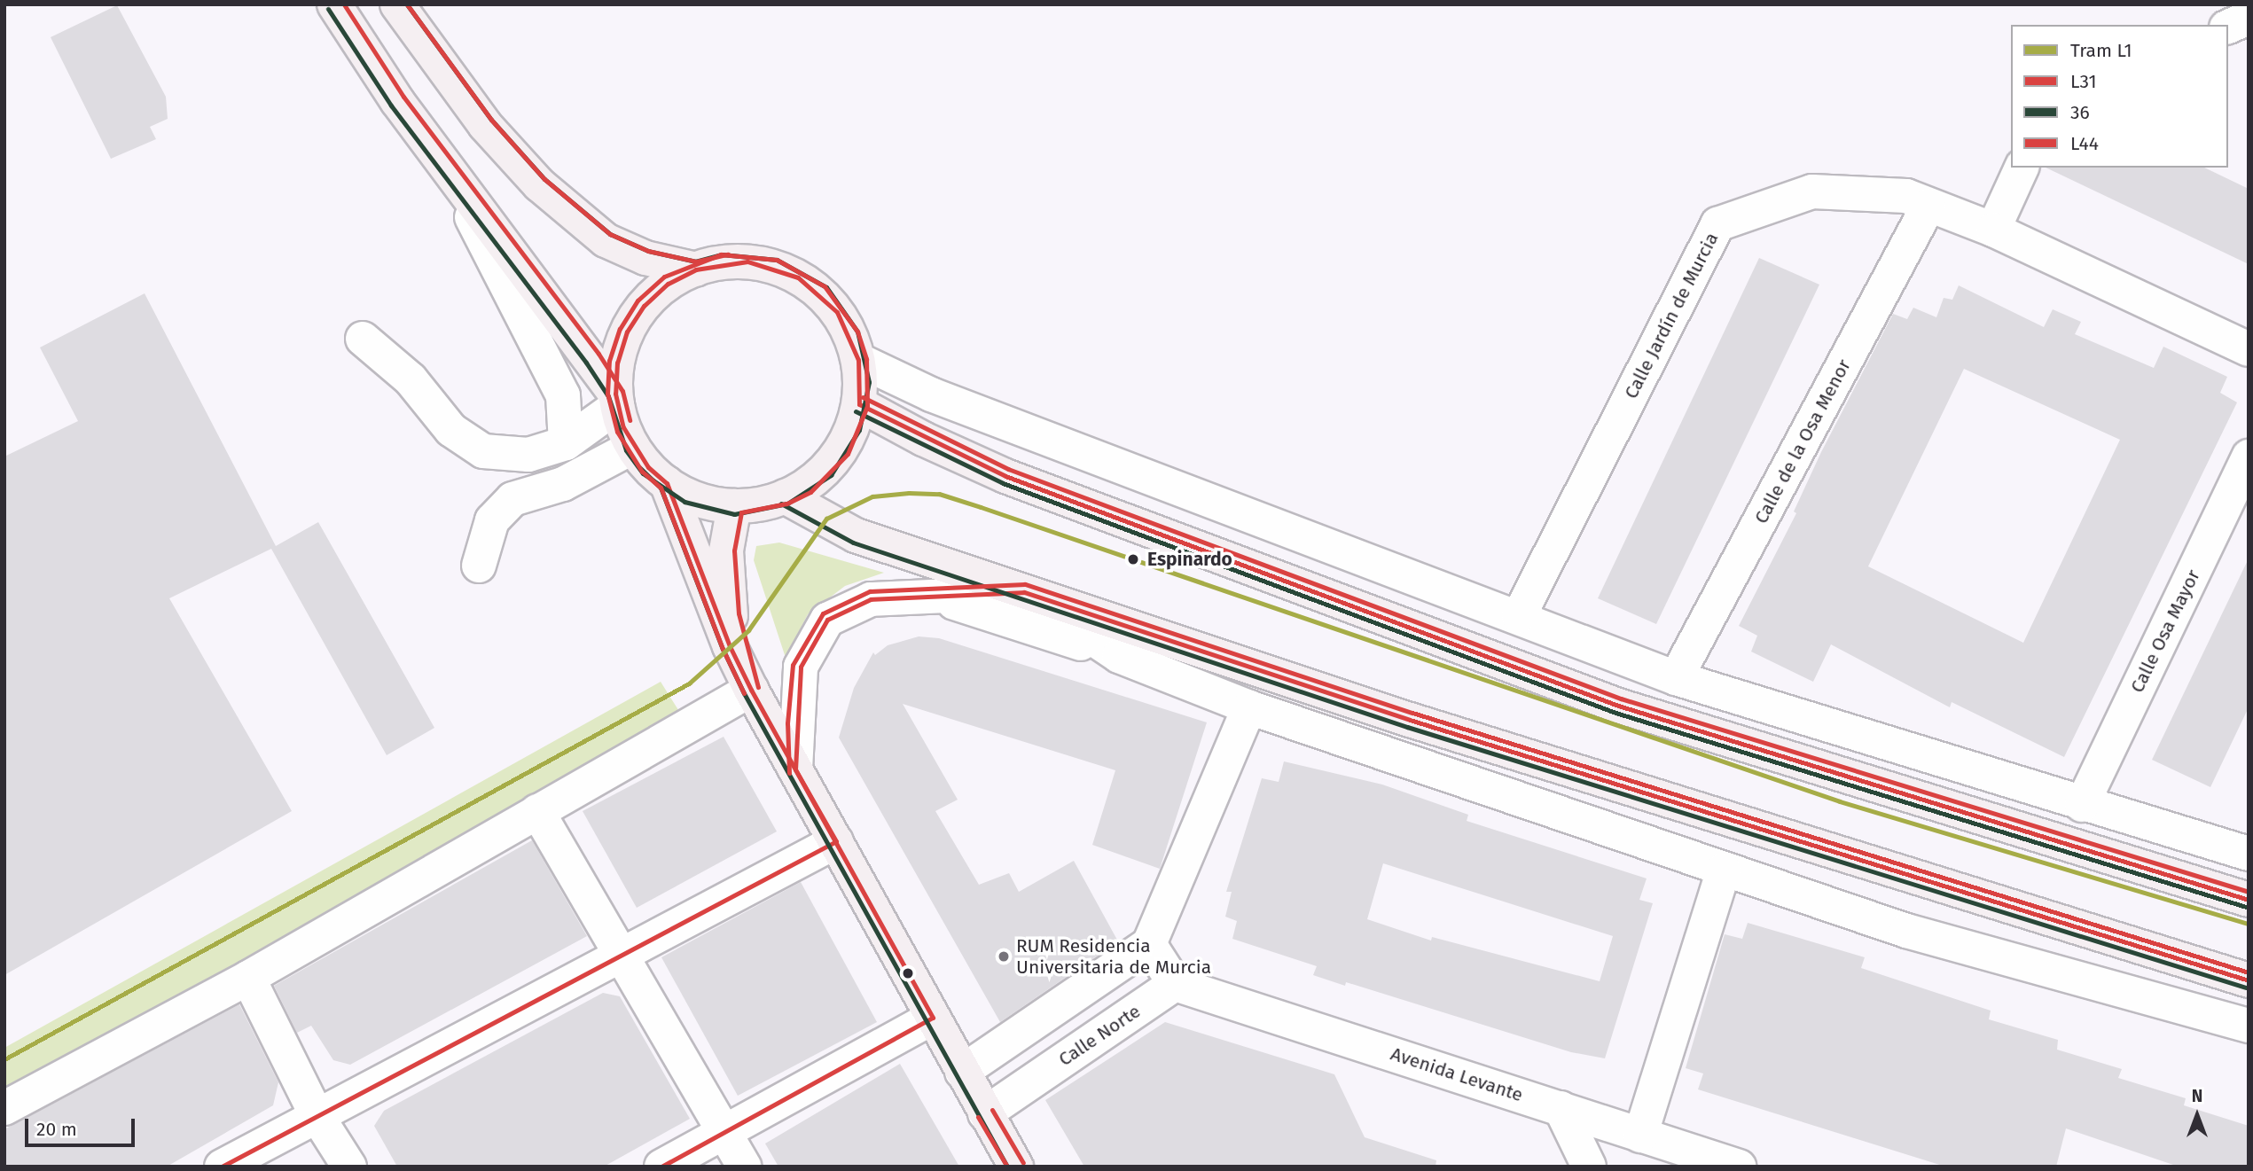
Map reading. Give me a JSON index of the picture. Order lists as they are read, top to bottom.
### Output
{
  "streets": {
    "street": [
      "Calle Jardín de Murcia",
      "Calle de la Osa Menor",
      "Calle Osa Mayor",
      "Calle Norte",
      "Avenida Levante"
    ]
  },
  "crossings": [
    ["Calle Jardín de Murcia", "Calle de la Osa Menor"],
    ["Calle Norte", "Avenida Levante"]
  ],
  "places": ["Espinardo", "RUM Residencia Universitaria de Murcia"],
  "lines": [
    "transit line 36",
    "transit line L44",
    "transit line L31",
    "tram line L1"
  ],
  "legend": [
    "Tram L1",
    "L31",
    "36",
    "L44"
  ],
  "scale_bar": "20 m",
  "north": "top"
}
